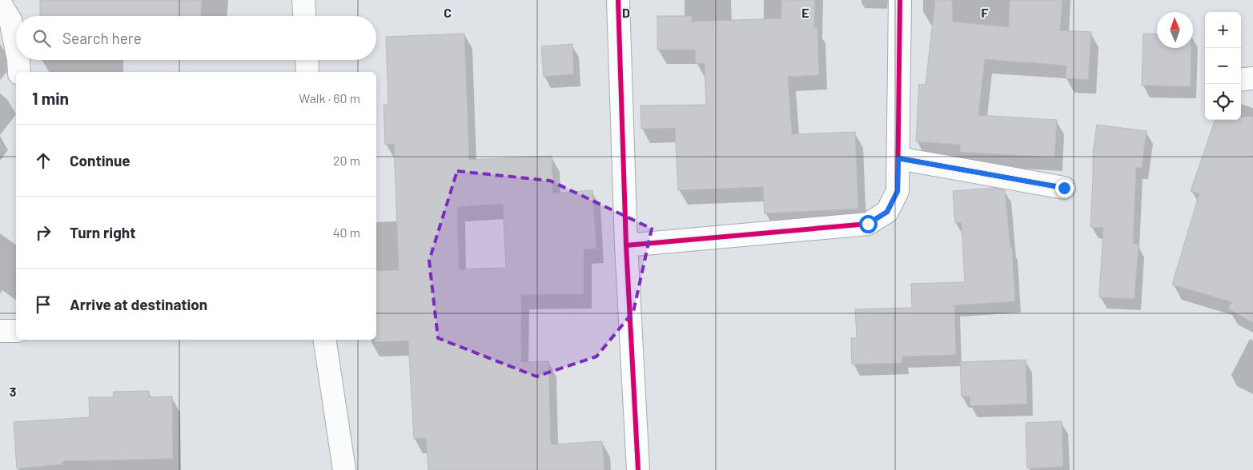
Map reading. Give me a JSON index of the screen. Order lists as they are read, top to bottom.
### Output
{
  "north": "top",
  "page": {
    "map_buttons": ["+", "−"],
    "search": "Search here",
    "heading": ["1 min", "Walk · 60 m"],
    "list": [
      ["Continue", "20 m"],
      ["Turn right", "40 m"],
      "Arrive at destination"
    ]
  },
  "grid": {
    "columns": [
      "C",
      "D",
      "E",
      "F"
    ],
    "rows": ["3"]
  }
}
